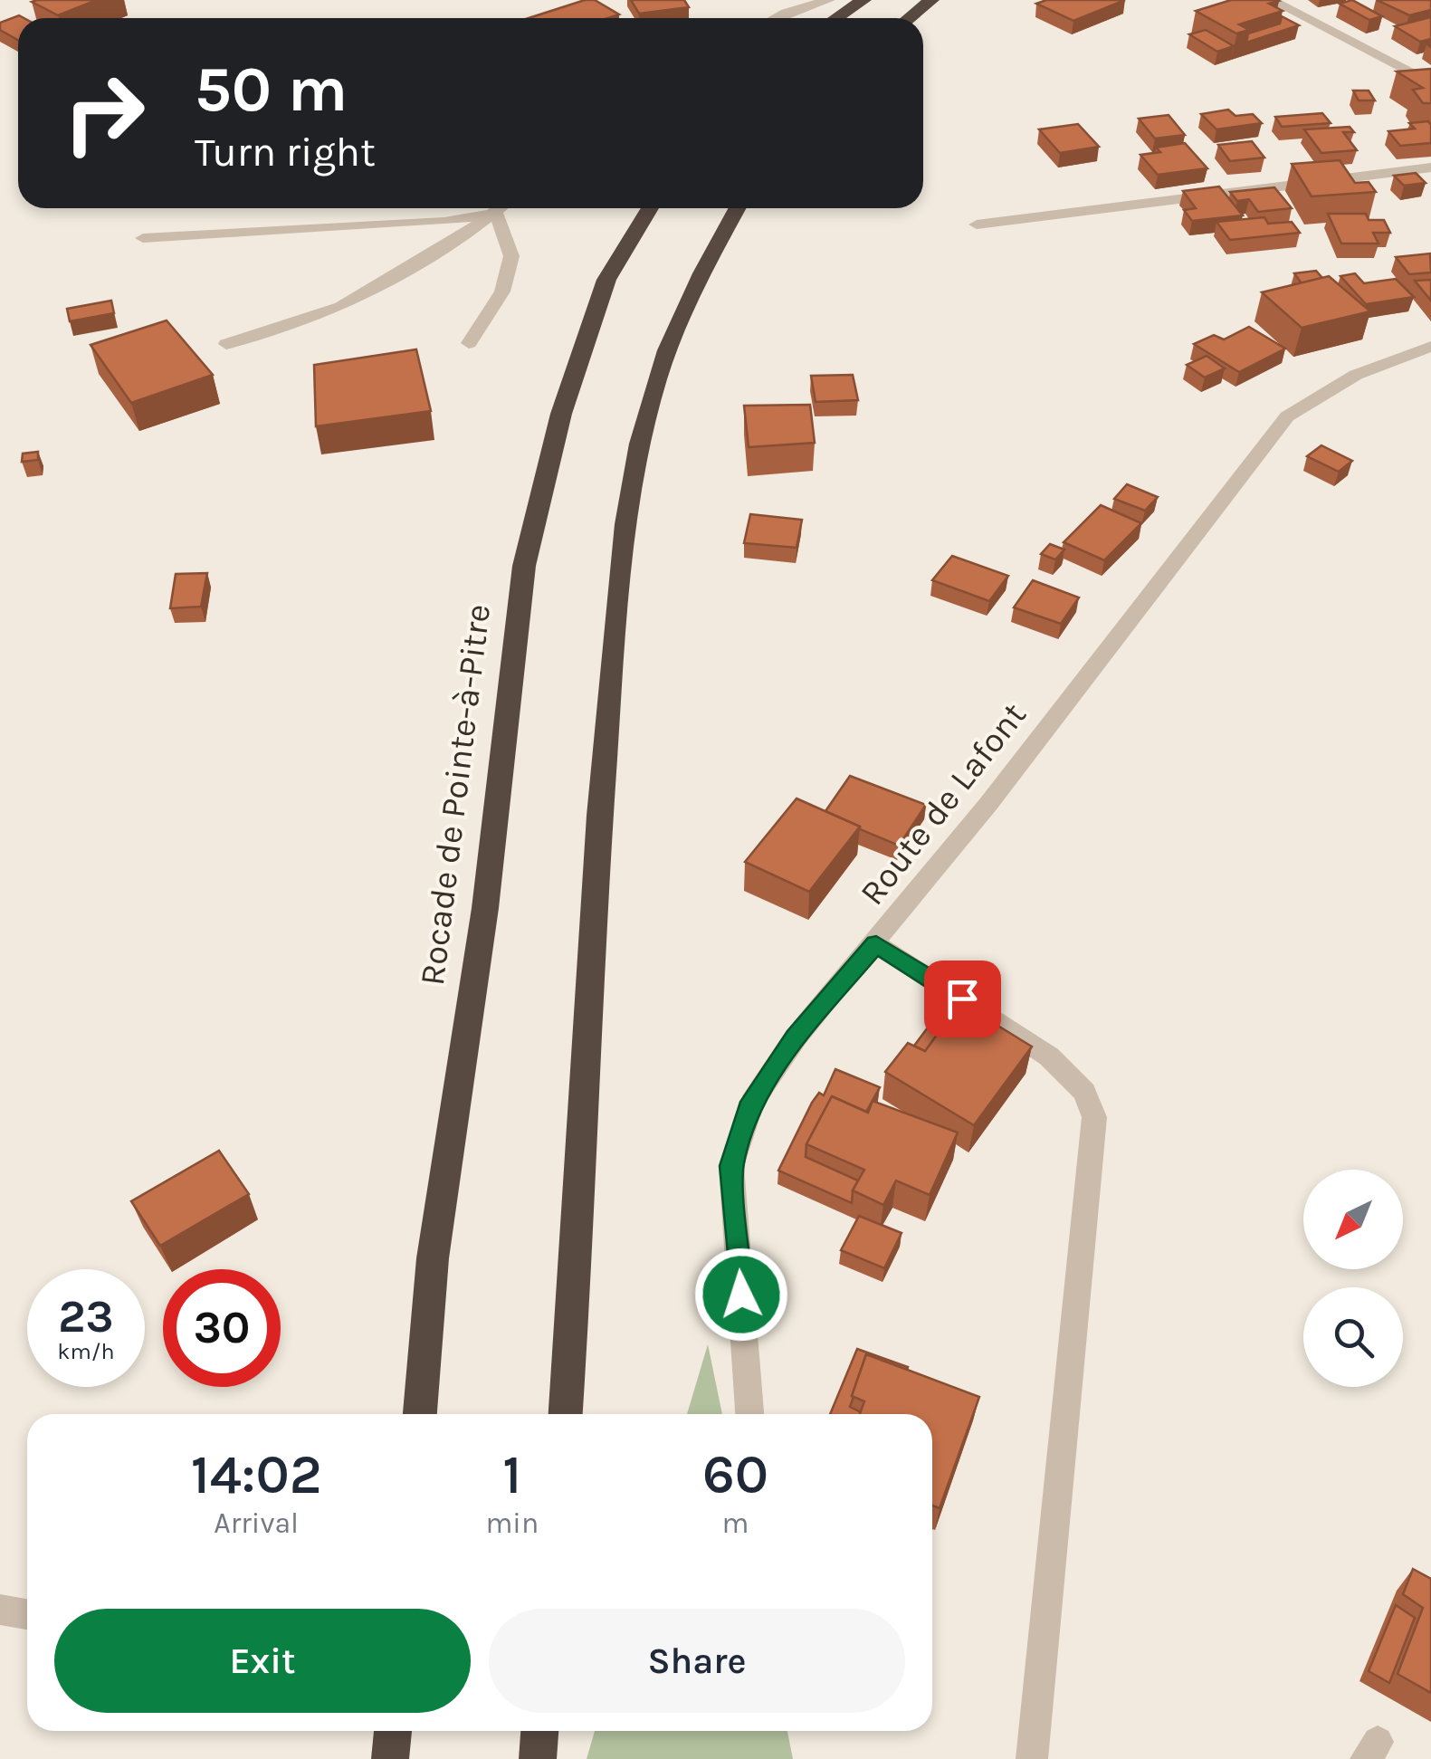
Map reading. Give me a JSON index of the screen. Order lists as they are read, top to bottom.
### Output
{
  "streets": {
    "highway": ["Rocade de Pointe-à-Pitre"],
    "street": ["Route de Lafont"]
  },
  "north": "bottom left",
  "page": {
    "turn": ["50 m", "Turn right"],
    "speed": "23 km/h",
    "limit": "30",
    "eta": [
      "14:02",
      "Arrival",
      "1",
      "min",
      "60",
      "m"
    ],
    "buttons": ["Exit", "Share"]
  }
}
